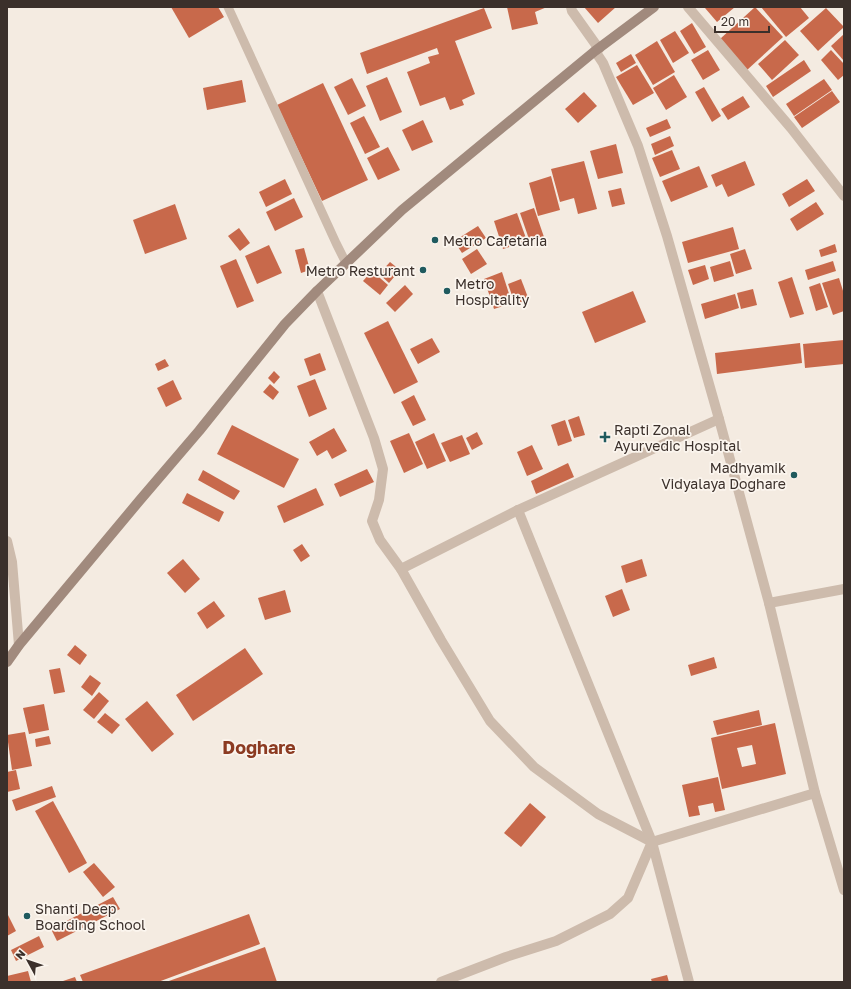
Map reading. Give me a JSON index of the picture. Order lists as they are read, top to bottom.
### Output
{
  "districts": ["Doghare"],
  "places": {
    "other": [
      "Metro Cafetaria",
      "Metro Resturant",
      "Metro Hospitality",
      "Madhyamik Vidyalaya Doghare",
      "Shanti Deep Boarding School"
    ],
    "health": ["Rapti Zonal Ayurvedic Hospital"]
  },
  "scale_bar": "20 m",
  "north": "top left"
}
